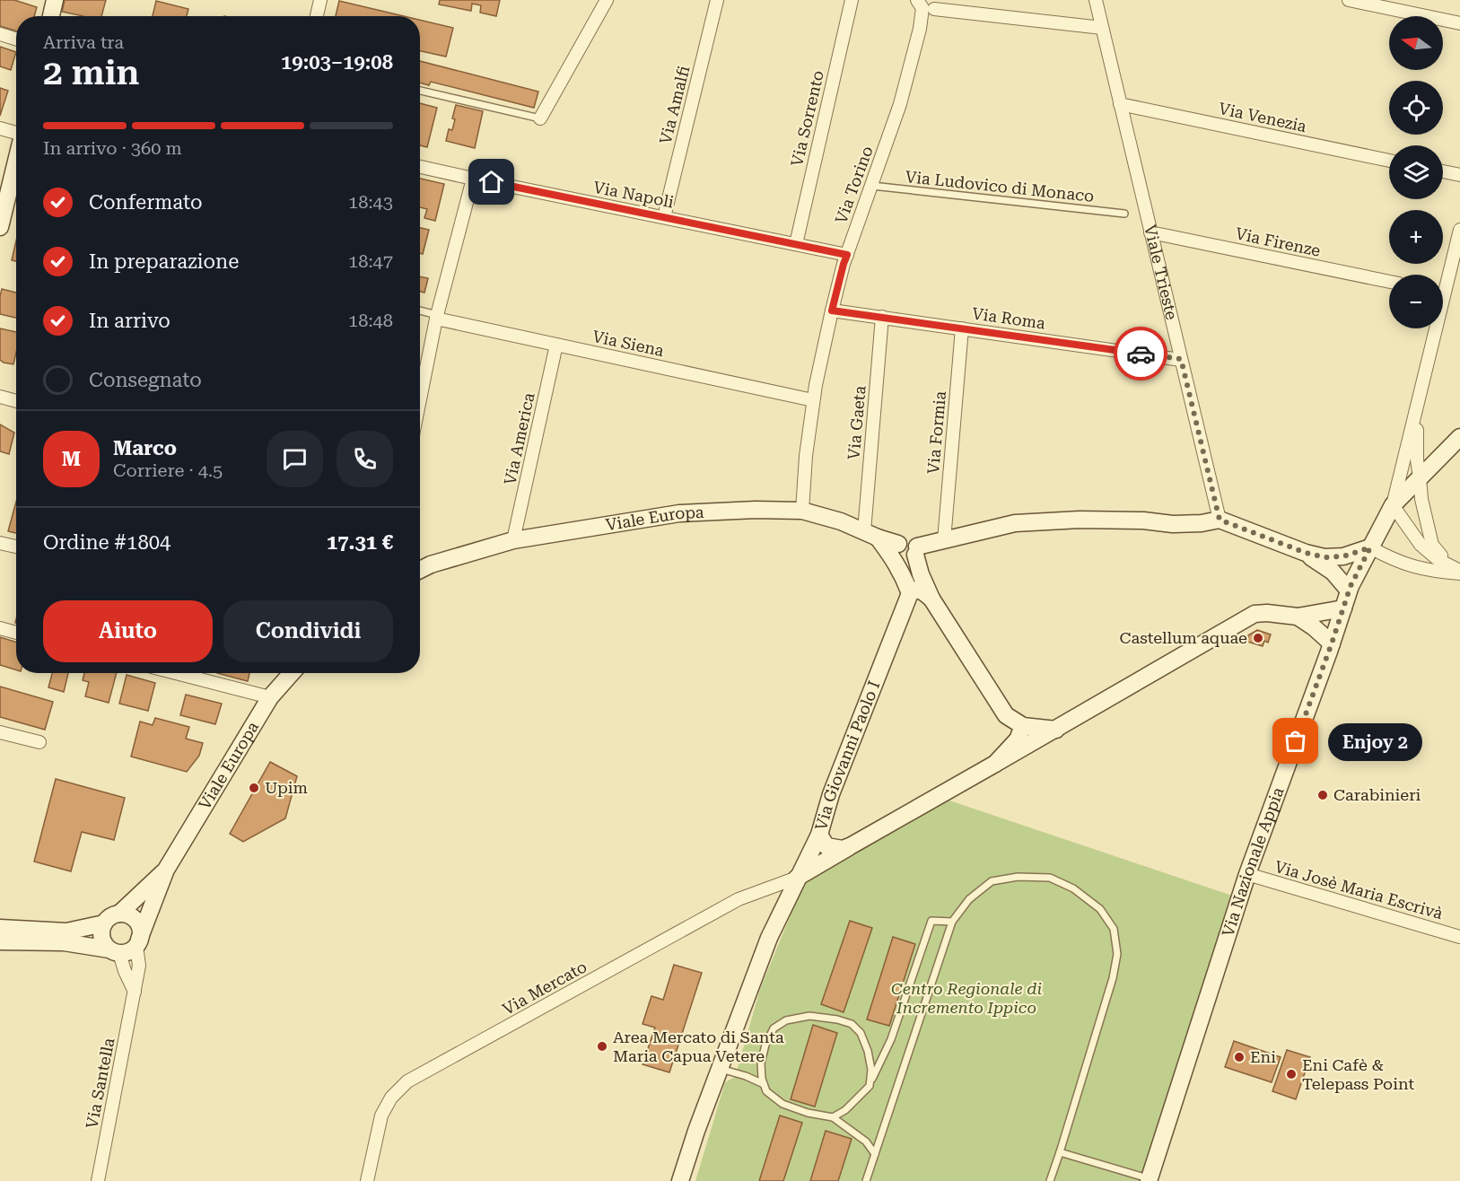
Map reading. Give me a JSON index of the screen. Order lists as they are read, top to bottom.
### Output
{
  "streets": {
    "street": [
      "Via Amalfi",
      "Via Venezia",
      "Via Sorrento",
      "Via Torino",
      "Via Napoli",
      "Via Firenze",
      "Viale Trieste",
      "Via Roma",
      "Via Siena",
      "Via Gaeta",
      "Via Formia",
      "Via America",
      "Viale Europa",
      "Via Giovanni Paolo I",
      "Via Nazionale Appia",
      "Via Josè Maria Escrivà",
      "Via Mercato",
      "Via Santella"
    ],
    "lane": ["Via Ludovico di Monaco"]
  },
  "crossings": [
    ["Via Amalfi", "Via Napoli"],
    ["Via Venezia", "Viale Trieste"],
    ["Via Sorrento", "Via Napoli"],
    ["Via Torino", "Via Ludovico di Monaco"],
    ["Via Torino", "Via Napoli"],
    ["Via Torino", "Via Roma"],
    ["Via Torino", "Via Siena"],
    ["Via Torino", "Viale Europa"],
    ["Via Firenze", "Viale Trieste"],
    ["Viale Trieste", "Via Roma"],
    ["Via Roma", "Via Gaeta"],
    ["Via Roma", "Via Formia"],
    ["Via Siena", "Via America"],
    ["Via Gaeta", "Viale Europa"],
    ["Via America", "Viale Europa"],
    ["Viale Europa", "Via Santella"],
    ["Via Nazionale Appia", "Via Josè Maria Escrivà"]
  ],
  "parks": ["Centro Regionale di Incremento Ippico"],
  "places": [
    "Castellum aquae",
    "Enjoy 2",
    "Upim",
    "Carabinieri",
    "Area Mercato di Santa Maria Capua Vetere",
    "Eni",
    "Eni Cafè & Telepass Point"
  ],
  "north": "left",
  "page": {
    "map_buttons": ["+", "−"],
    "heading": ["2 min", "Arriva tra", "19:03–19:08"],
    "panel": [
      "Marco",
      "Corriere · 4.5",
      "Ordine #1804",
      "17.31 €"
    ],
    "bar": "In arrivo · 360 m",
    "list": [
      ["Confermato", "18:43"],
      ["In preparazione", "18:47"],
      ["In arrivo", "18:48"],
      "Consegnato"
    ],
    "round": "M",
    "buttons": ["Aiuto", "Condividi"],
    "bubble": "Enjoy 2"
  }
}
